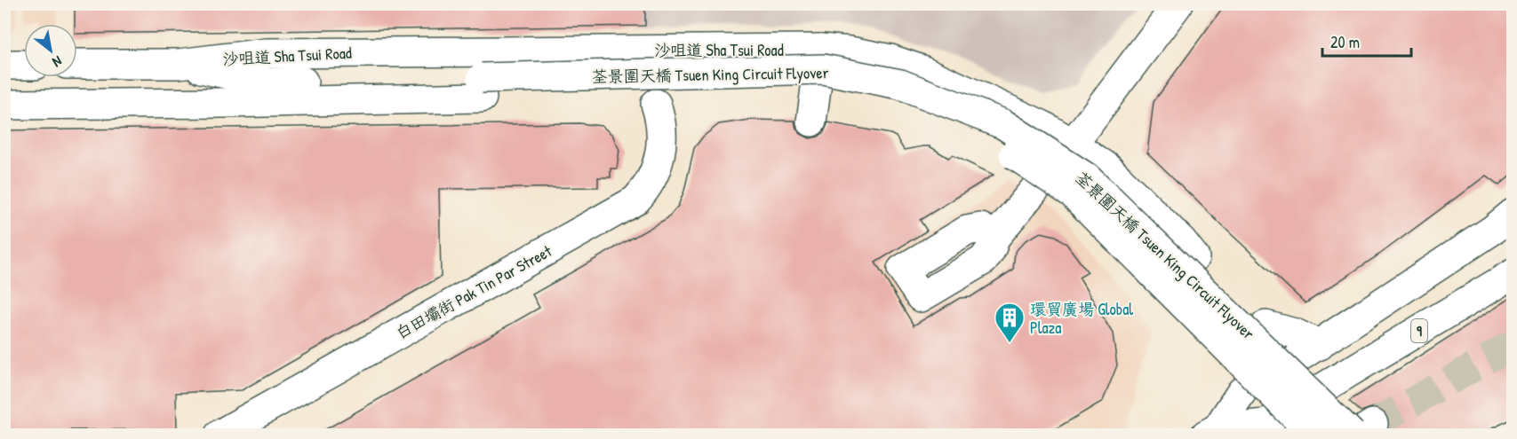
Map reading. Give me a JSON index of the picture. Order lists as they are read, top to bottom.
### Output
{
  "streets": {
    "main road": [
      "沙咀道 Sha Tsui Road",
      "荃景圍天橋 Tsuen King Circuit Flyover",
      "白田壩街 Pak Tin Par Street",
      "9"
    ]
  },
  "crossings": [
    ["沙咀道 Sha Tsui Road", "荃景圍天橋 Tsuen King Circuit Flyover"]
  ],
  "places": {
    "building": ["環貿廣場 Global Plaza"]
  },
  "scale_bar": "20 m",
  "north": "bottom right"
}
